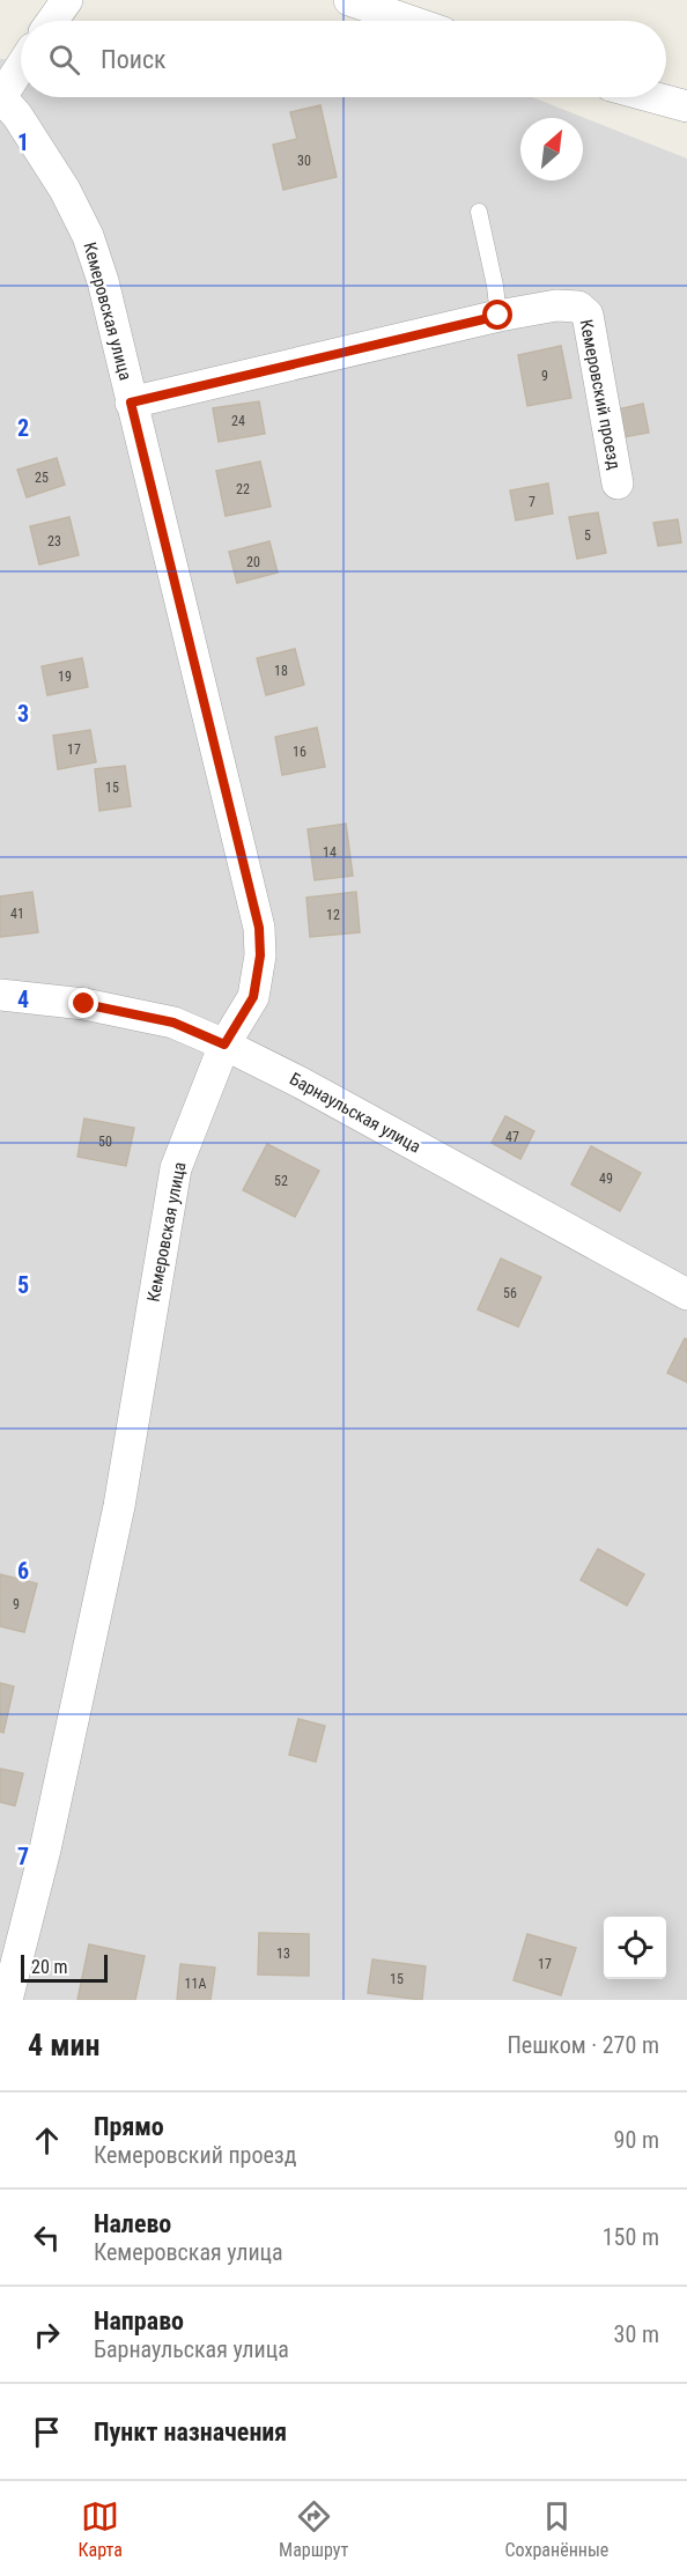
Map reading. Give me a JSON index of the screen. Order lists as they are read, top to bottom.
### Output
{
  "streets": {
    "street": ["Кемеровская улица", "Кемеровский проезд", "Барнаульская улица"]
  },
  "crossings": [
    ["Кемеровская улица", "Кемеровский проезд"],
    ["Кемеровская улица", "Барнаульская улица"]
  ],
  "house_numbers": [
    "30",
    "9",
    "24",
    "25",
    "22",
    "7",
    "5",
    "23",
    "20",
    "18",
    "19",
    "17",
    "16",
    "15",
    "14",
    "41",
    "12",
    "47",
    "50",
    "49",
    "52",
    "56",
    "9",
    "13",
    "17",
    "15",
    "11А"
  ],
  "scale_bar": "20 m",
  "north": "top right",
  "page": {
    "search": "Поиск",
    "scale": "20 m",
    "heading": ["4 мин", "Пешком · 270 m"],
    "list": [
      ["Прямо", "Кемеровский проезд", "90 m"],
      ["Налево", "Кемеровская улица", "150 m"],
      ["Направо", "Барнаульская улица", "30 m"],
      "Пункт назначения"
    ],
    "nav": ["Карта", "Маршрут", "Сохранённые"]
  },
  "grid": {
    "rows": [
      "1",
      "2",
      "3",
      "4",
      "5",
      "6",
      "7"
    ]
  }
}
